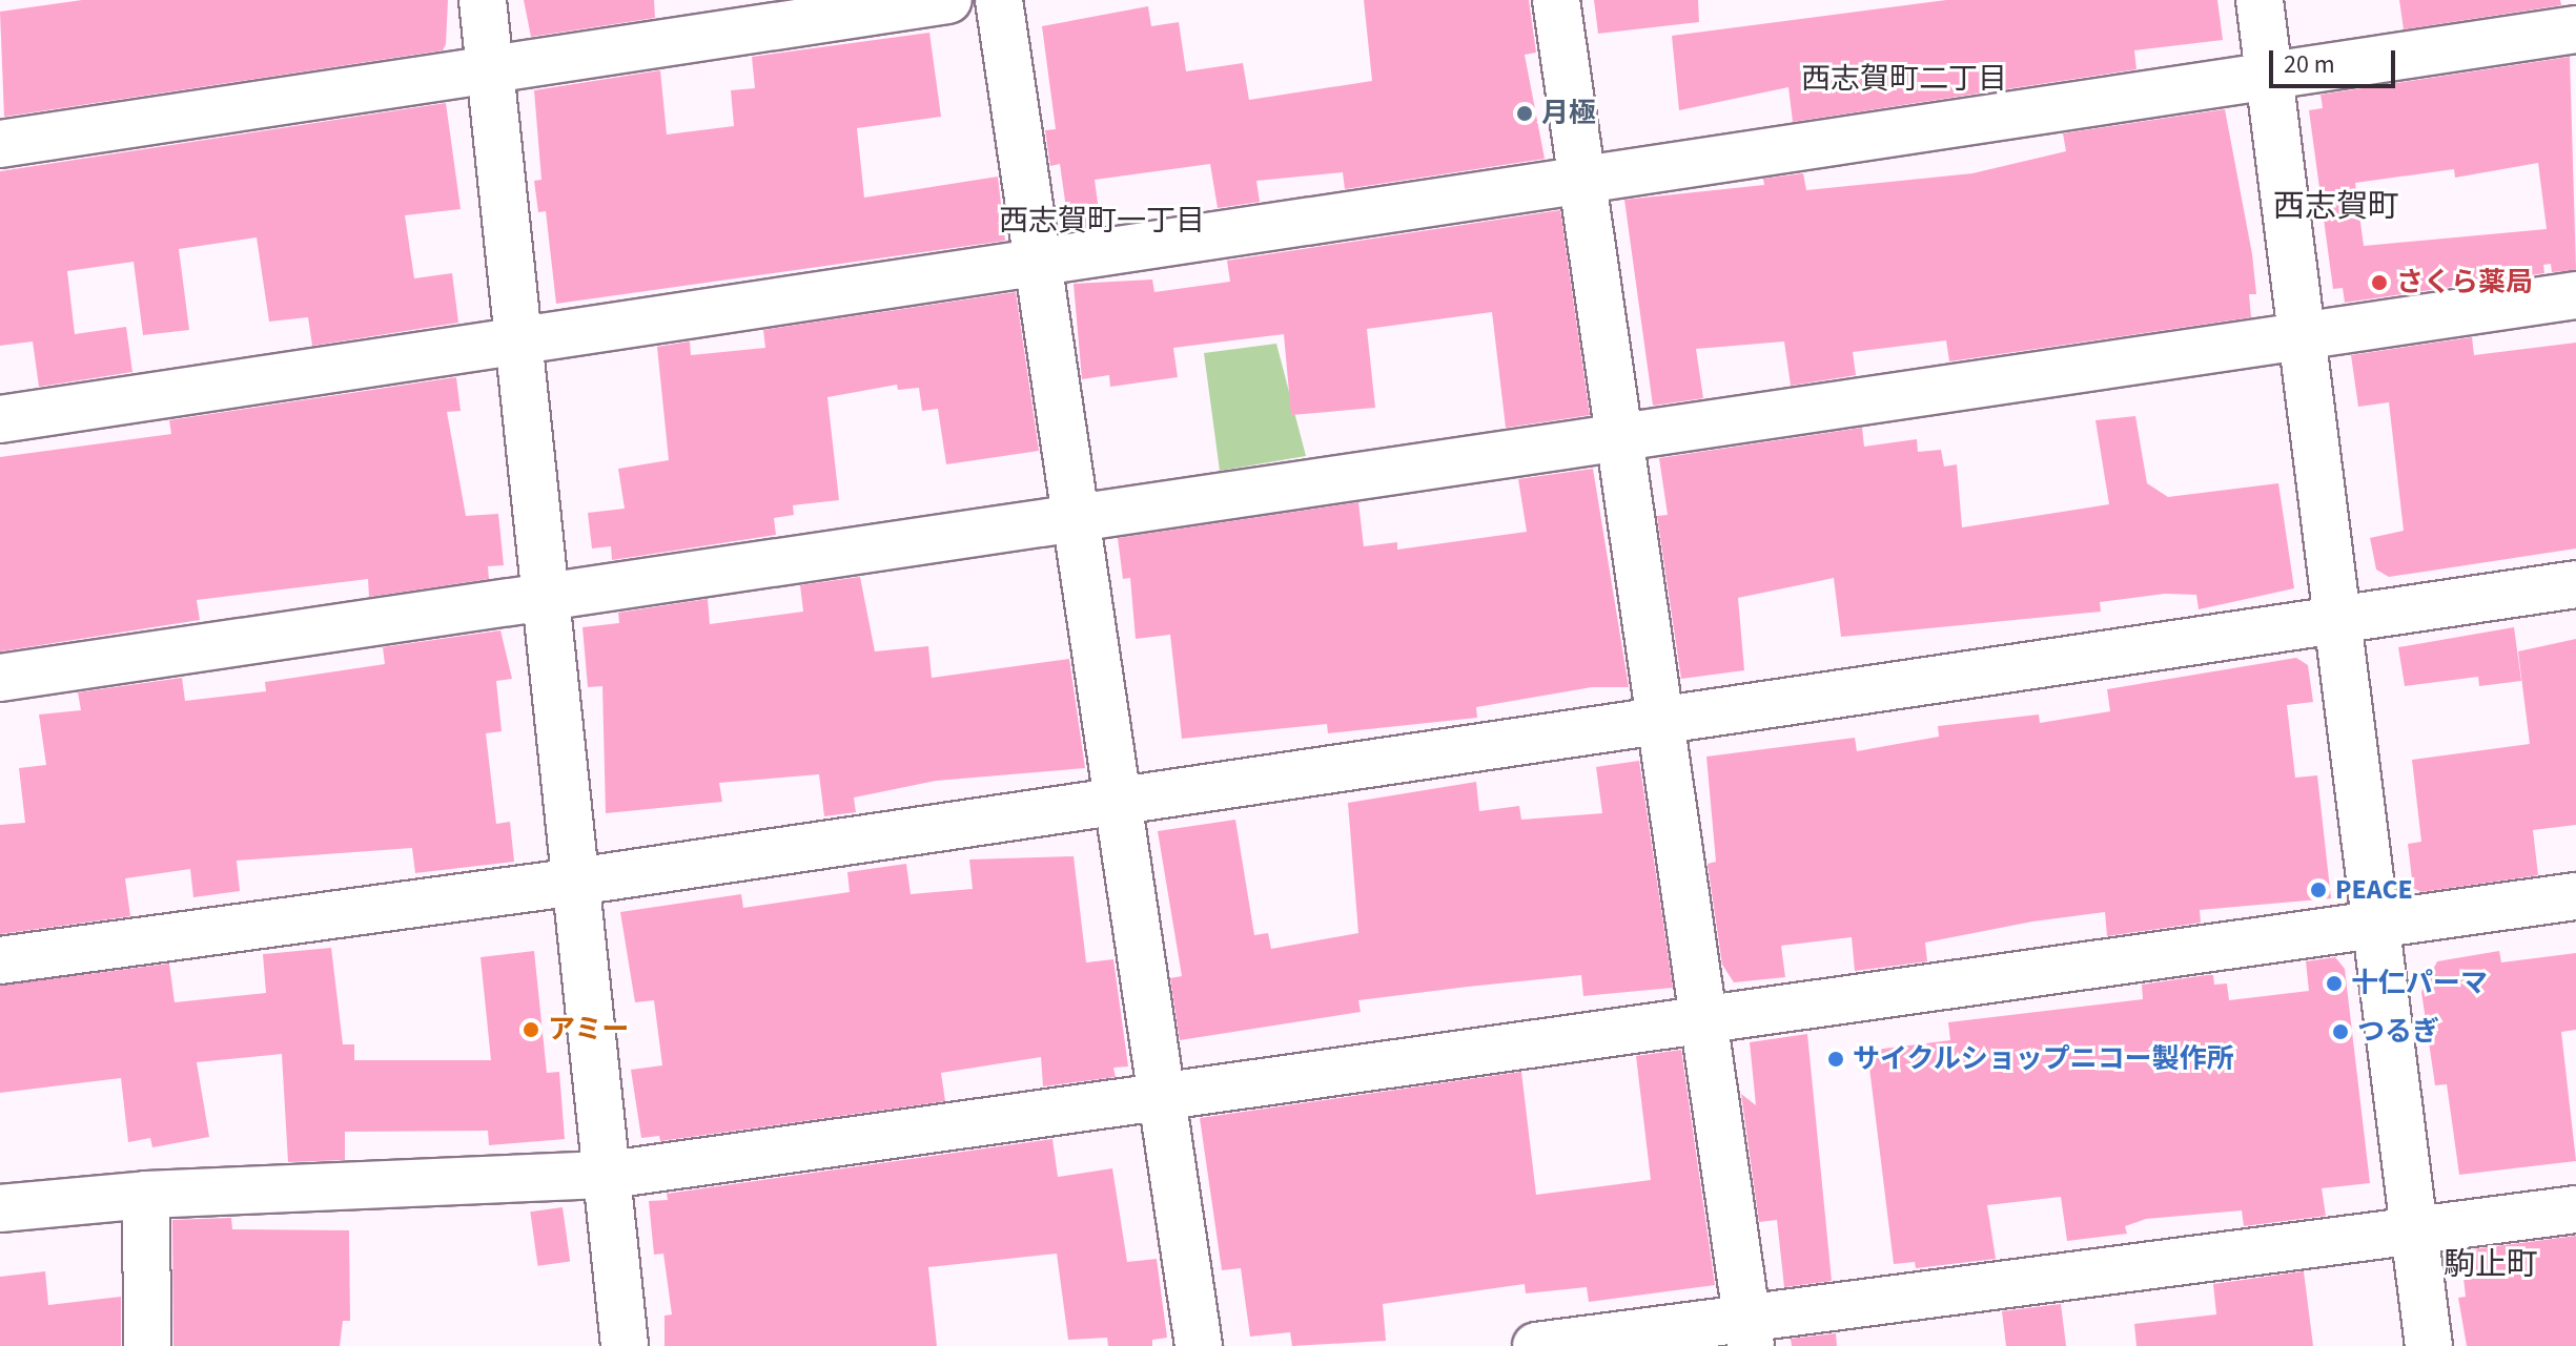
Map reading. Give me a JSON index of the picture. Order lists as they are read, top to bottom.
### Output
{
  "districts": [
    "西志賀町二丁目",
    "西志賀町",
    "西志賀町一丁目",
    "駒止町"
  ],
  "places": [
    "月極",
    "さくら薬局",
    "PEACE",
    "十仁パーマ",
    "アミー",
    "つるぎ",
    "サイクルショップニコー製作所"
  ],
  "scale_bar": "20 m"
}
